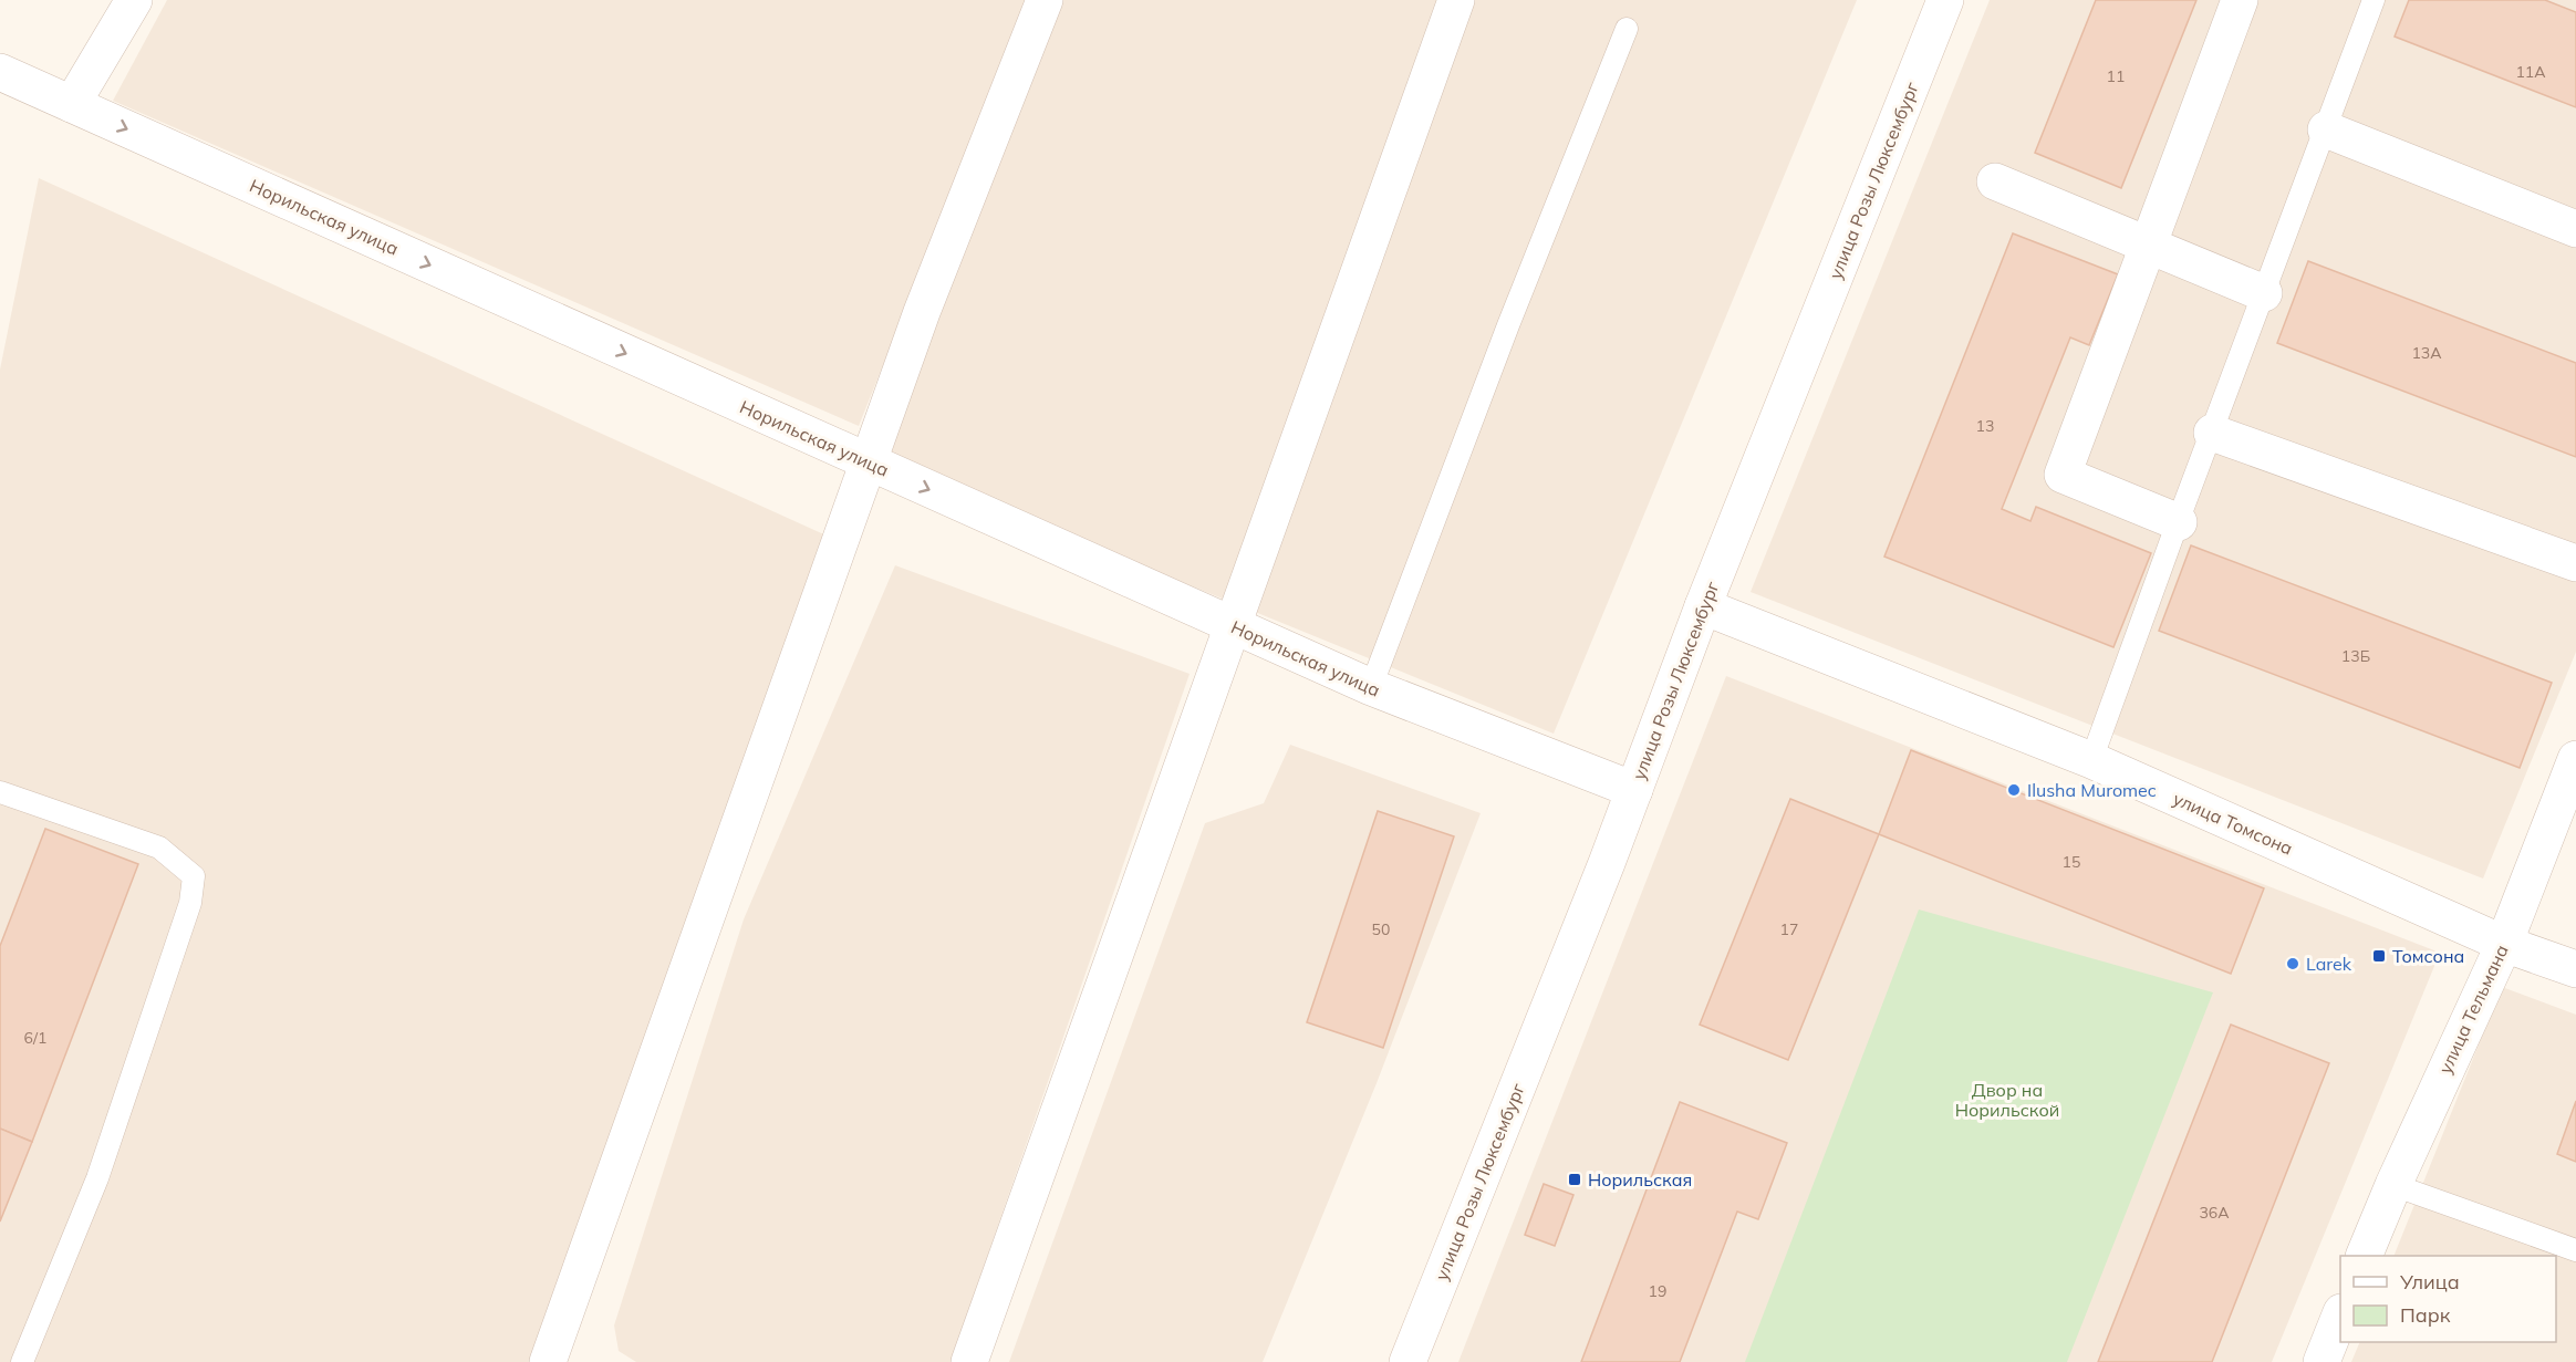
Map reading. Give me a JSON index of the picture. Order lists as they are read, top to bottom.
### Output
{
  "streets": {
    "street": [
      "улица Розы Люксембург",
      "Норильская улица",
      "улица Томсона",
      "улица Тельмана"
    ]
  },
  "crossings": [
    ["улица Розы Люксембург", "Норильская улица"],
    ["улица Розы Люксембург", "улица Томсона"],
    ["улица Томсона", "улица Тельмана"]
  ],
  "one_way": ["Норильская улица"],
  "parks": ["Двор на Норильской"],
  "places": {
    "other": ["Ilusha Muromec", "Larek"],
    "transit": ["Томсона", "Норильская"]
  },
  "house_numbers": [
    "11А",
    "11",
    "13А",
    "13",
    "13Б",
    "15",
    "50",
    "17",
    "6/1",
    "36А",
    "19"
  ],
  "legend": ["Улица", "Парк"]
}
